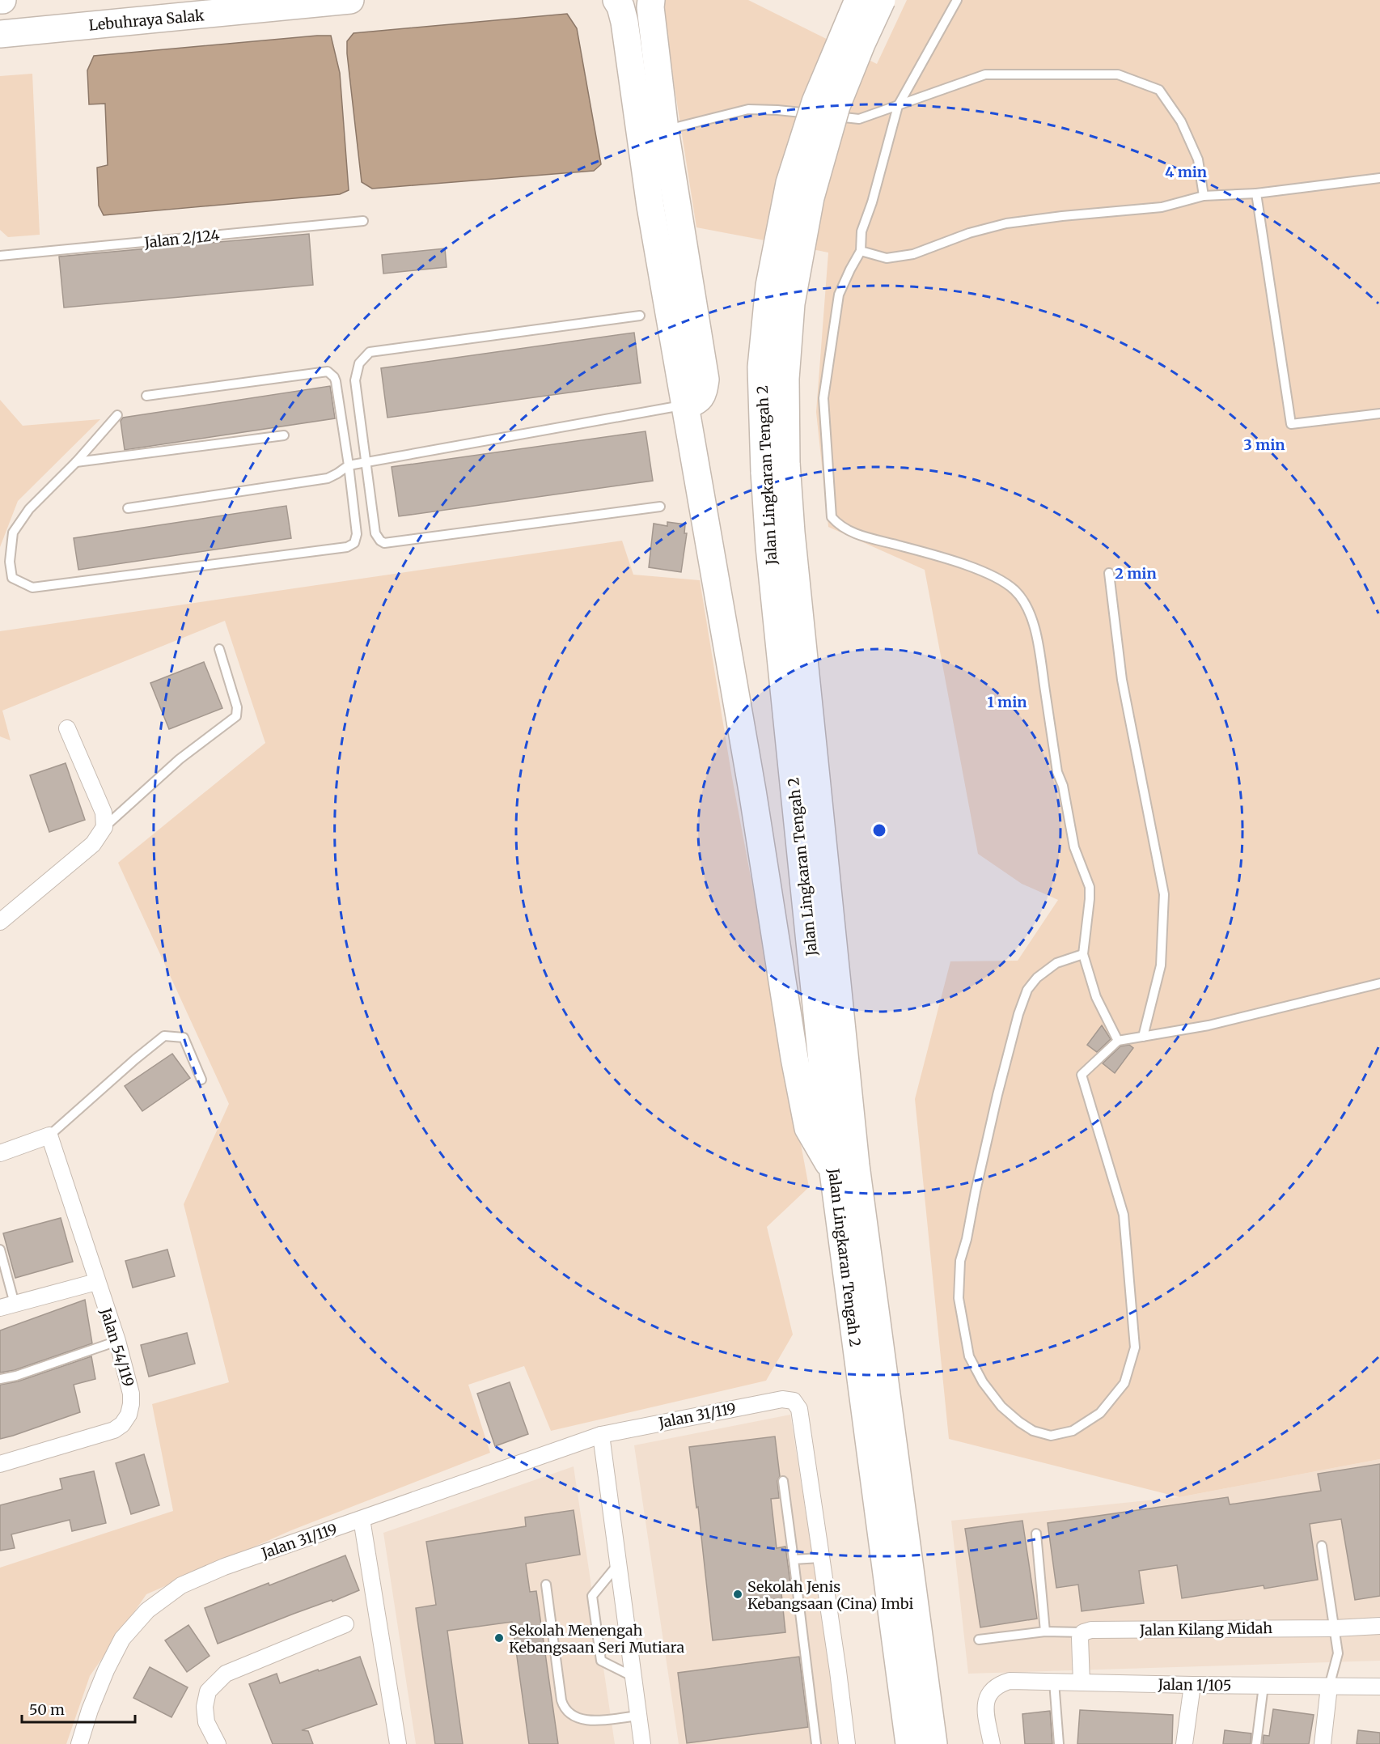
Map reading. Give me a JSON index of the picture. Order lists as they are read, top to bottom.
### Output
{
  "streets": {
    "highway": ["Lebuhraya Salak", "Jalan Lingkaran Tengah 2"],
    "street": [
      "Jalan 54/119",
      "Jalan 31/119",
      "Jalan Kilang Midah",
      "Jalan 1/105"
    ],
    "lane": ["Jalan 2/124"]
  },
  "places": ["Sekolah Jenis Kebangsaan (Cina) Imbi", "Sekolah Menengah Kebangsaan Seri Mutiara"],
  "scale_bar": "50 m",
  "rings": [
    "4 min",
    "3 min",
    "2 min",
    "1 min"
  ]
}
